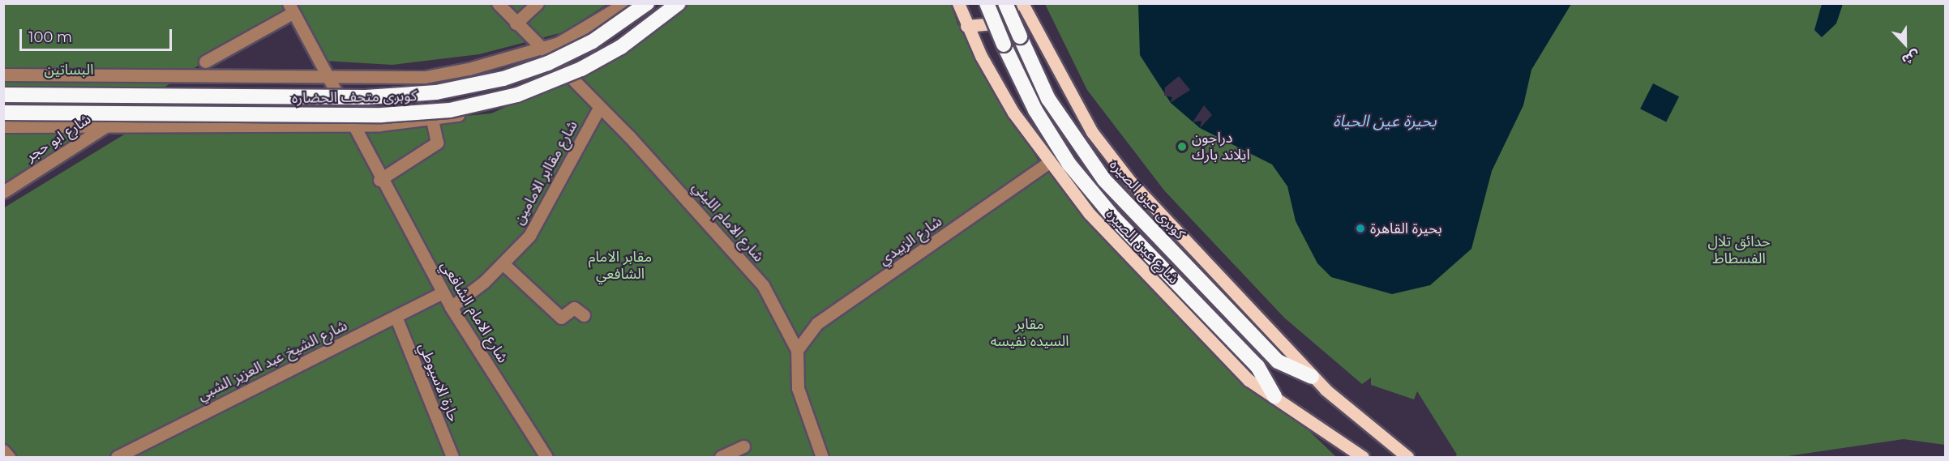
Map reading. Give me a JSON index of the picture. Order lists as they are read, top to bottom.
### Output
{
  "streets": {
    "highway": ["كوبرى متحف الحضاره", "كوبرى عين الصيره"],
    "main road": ["شارع عين الصيره"],
    "street": [
      "شارع ابو حجر",
      "شارع مقاابر الامامين",
      "شارع الامام الليثي",
      "شارع الزبيدي",
      "شارع الامام الشافعي",
      "شارع الشيخ عبد العزيز الشبي",
      "حارة الاسيوطي"
    ]
  },
  "crossings": [
    ["شارع مقاابر الامامين", "شارع الامام الليثي"],
    ["شارع مقاابر الامامين", "شارع الامام الشافعي"],
    ["شارع الامام الليثي", "شارع الزبيدي"],
    ["شارع الزبيدي", "شارع عين الصيره"],
    ["شارع الامام الشافعي", "شارع الشيخ عبد العزيز الشبي"],
    ["شارع الشيخ عبد العزيز الشبي", "حارة الاسيوطي"]
  ],
  "water": ["بحيرة عين الحياة"],
  "parks": [
    "البساتين",
    "حدائق تلال الفسطاط",
    "مقابر الامام الشافعي",
    "مقابر السيده نفيسه"
  ],
  "places": ["دراجون ايلاند بارك", "بحيرة القاهرة"],
  "scale_bar": "100 m",
  "north": "bottom"
}
